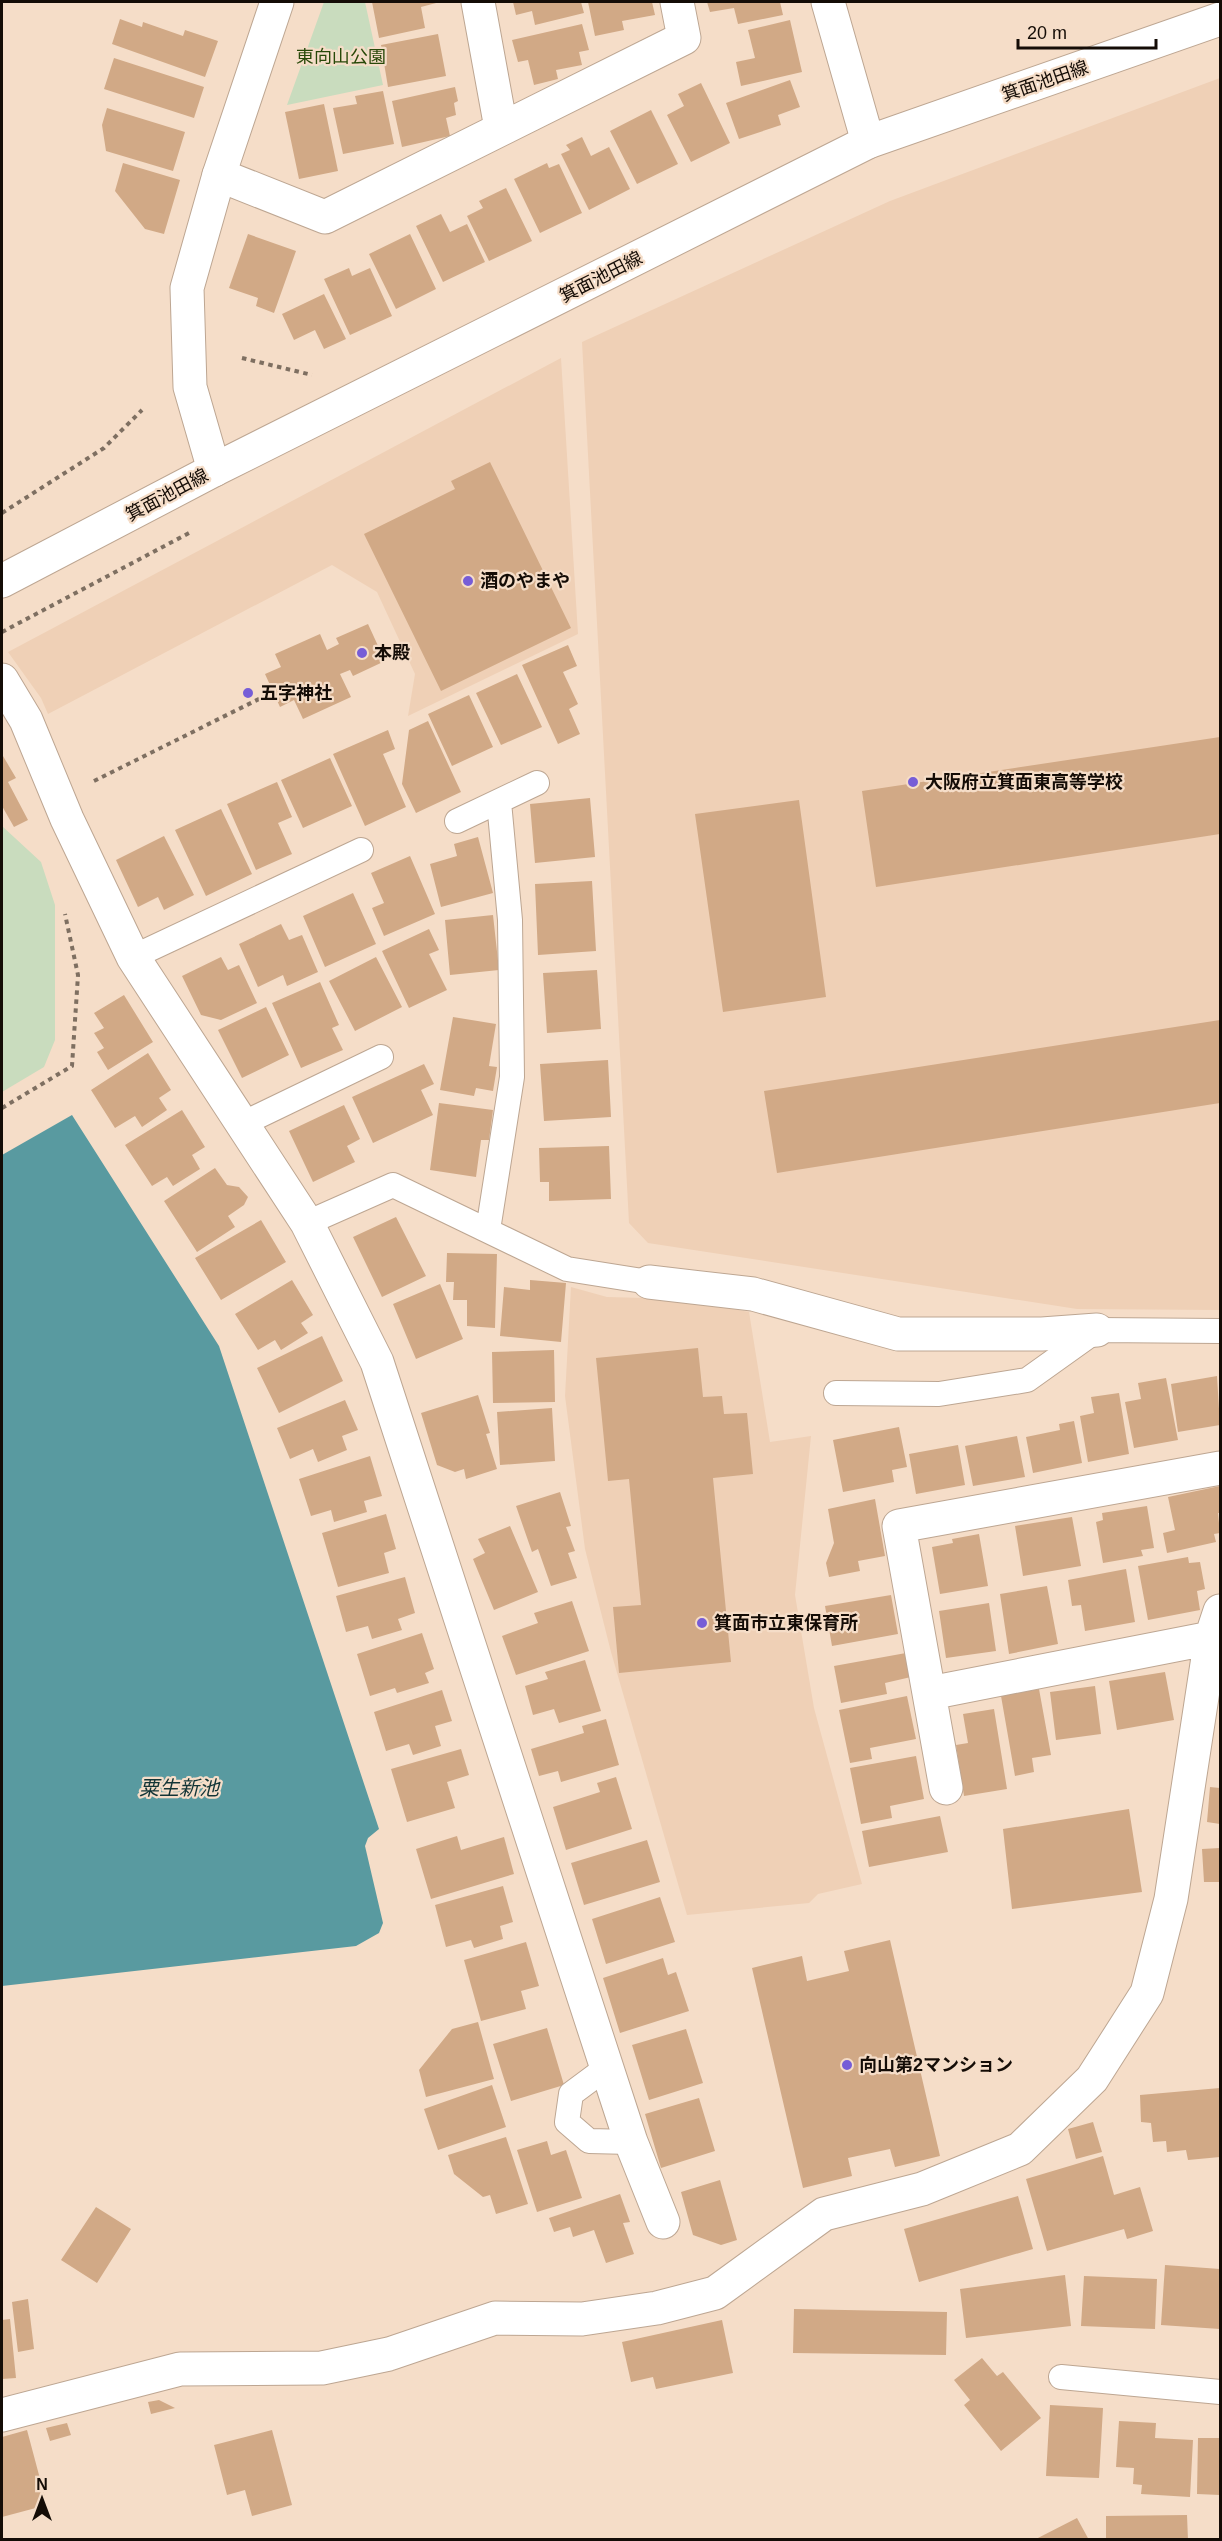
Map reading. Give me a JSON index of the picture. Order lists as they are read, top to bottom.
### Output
{
  "streets": {
    "street": ["箕面池田線"]
  },
  "water": ["粟生新池"],
  "parks": ["東向山公園"],
  "places": [
    "酒のやまや",
    "本殿",
    "五字神社",
    "大阪府立箕面東高等学校",
    "箕面市立東保育所",
    "向山第2マンション"
  ],
  "scale_bar": "20 m",
  "north": "top"
}
